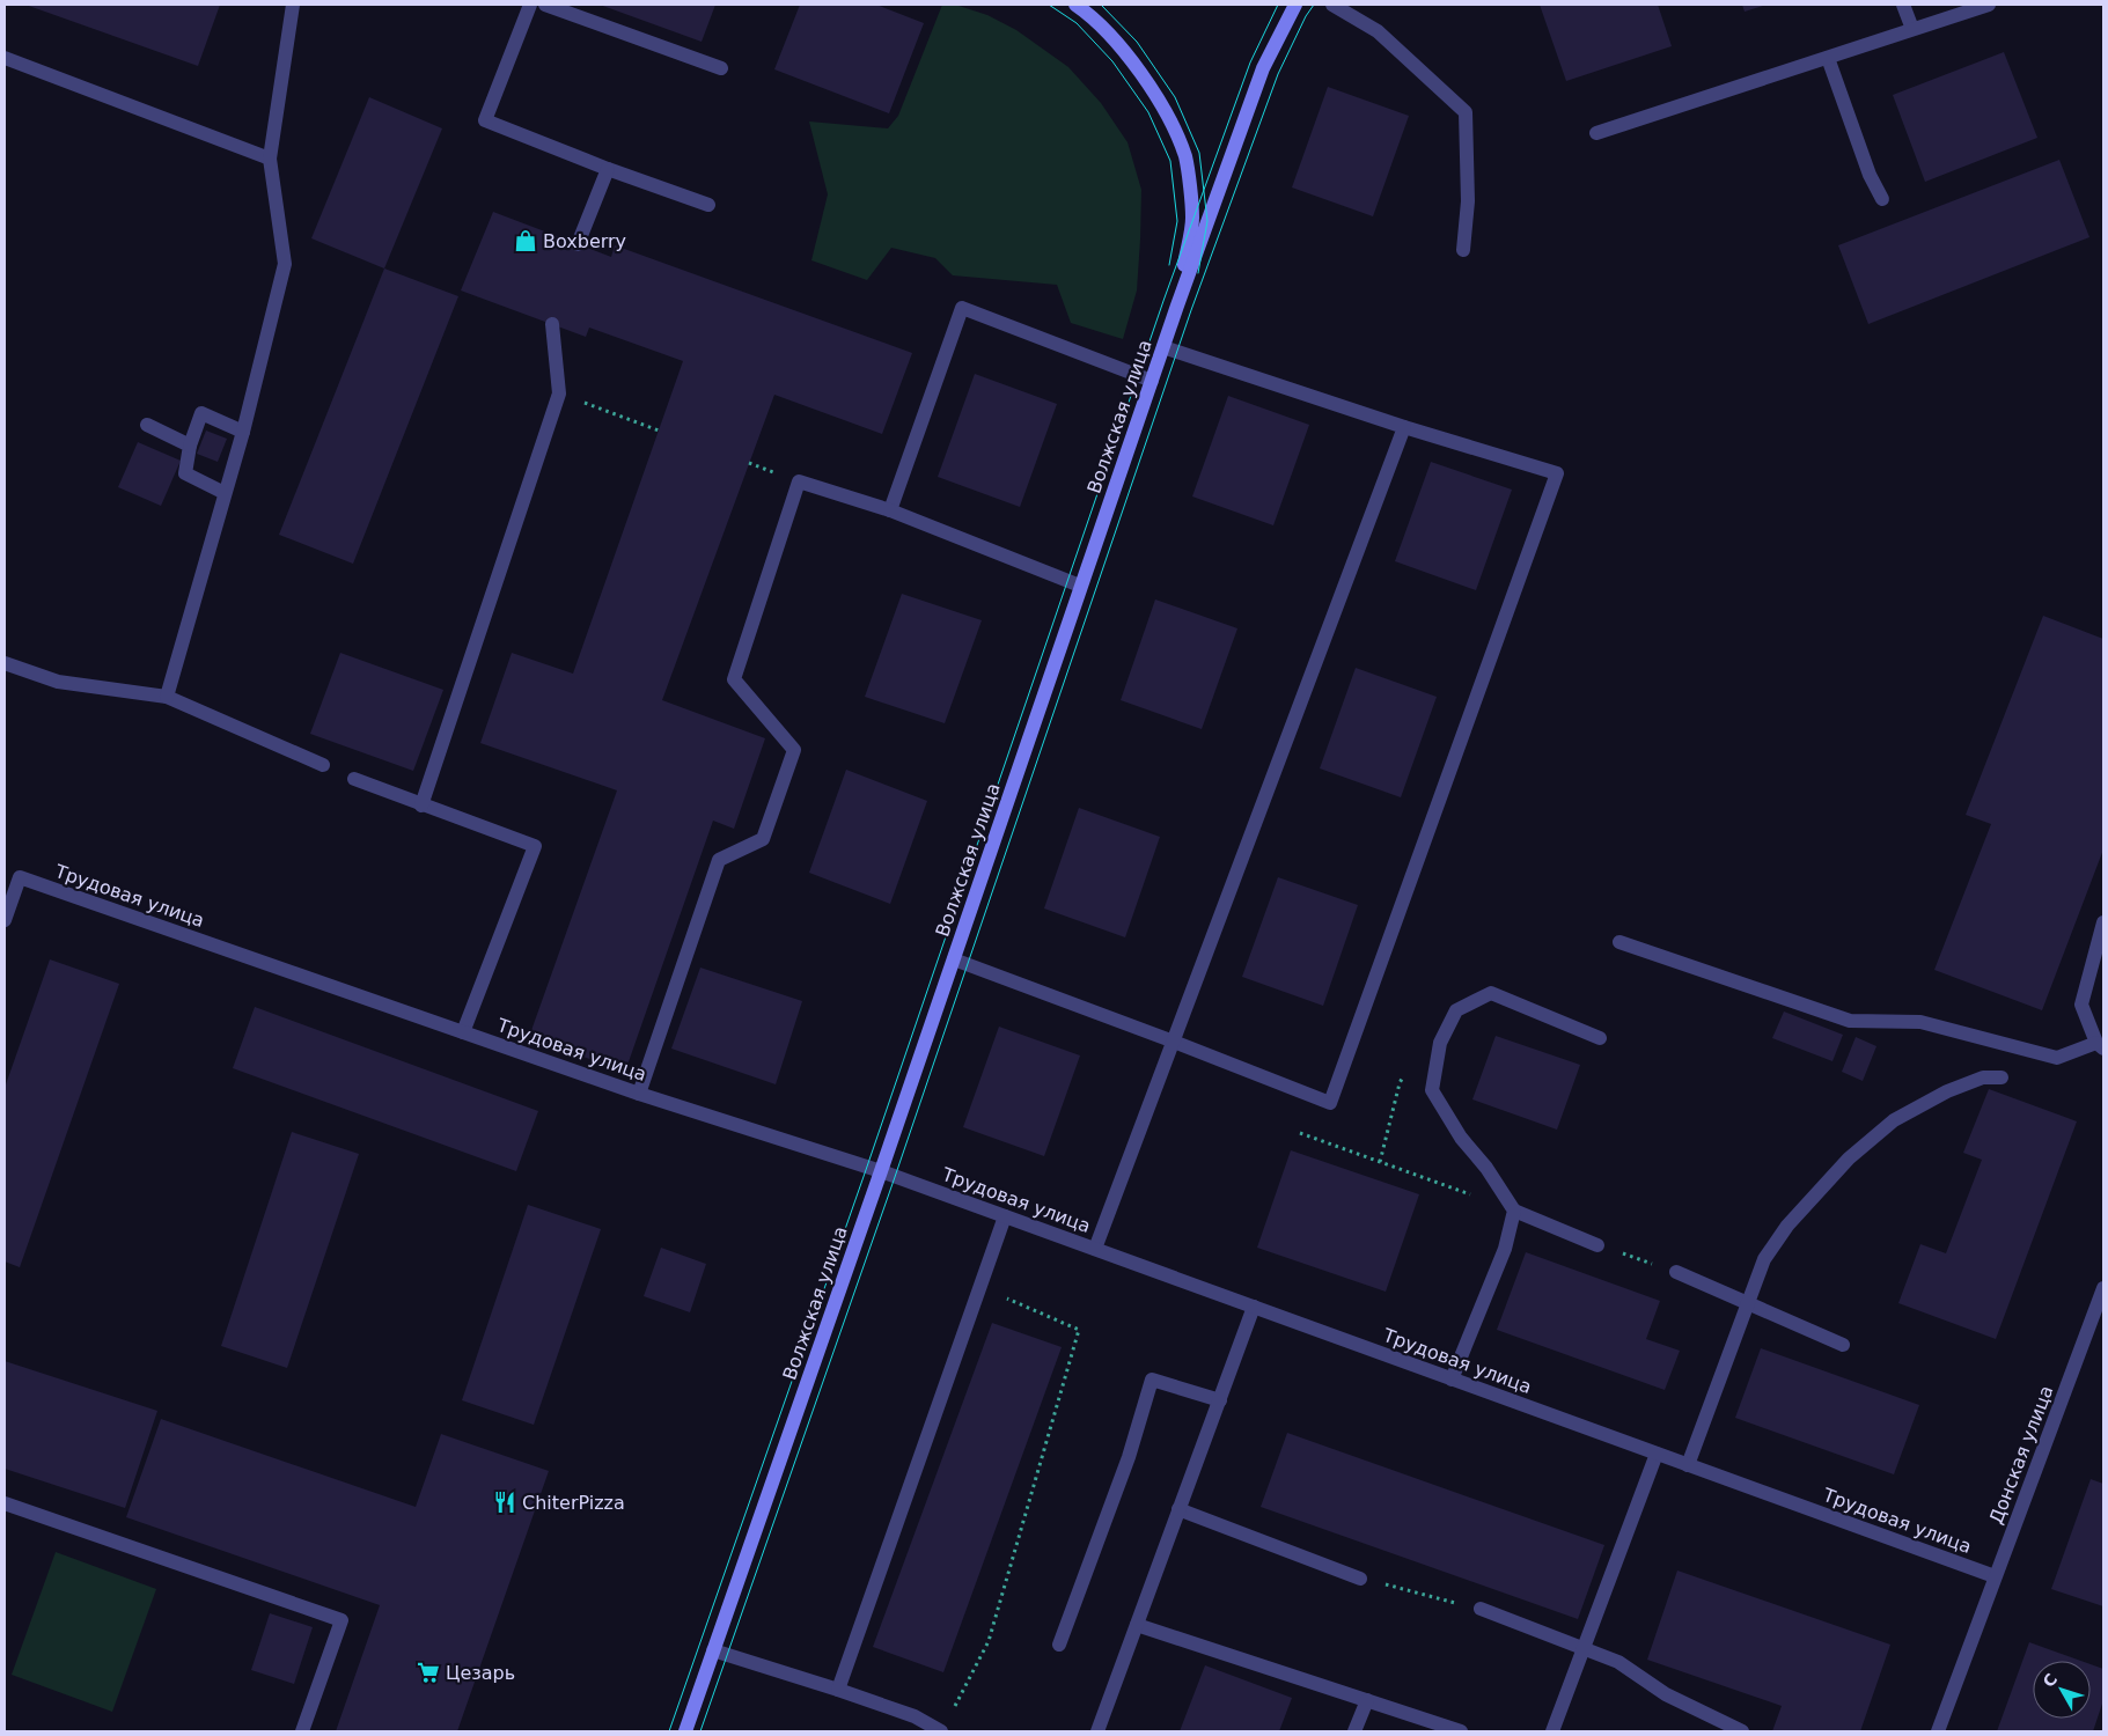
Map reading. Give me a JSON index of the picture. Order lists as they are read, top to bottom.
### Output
{
  "streets": {
    "street": ["Волжская улица", "Трудовая улица", "Донская улица"]
  },
  "crossings": [
    ["Волжская улица", "Трудовая улица"],
    ["Трудовая улица", "Донская улица"]
  ],
  "places": {
    "shop": ["Boxberry"],
    "restaurant": ["ChiterPizza"],
    "supermarket": ["Цезарь"]
  },
  "north": "top left"
}
